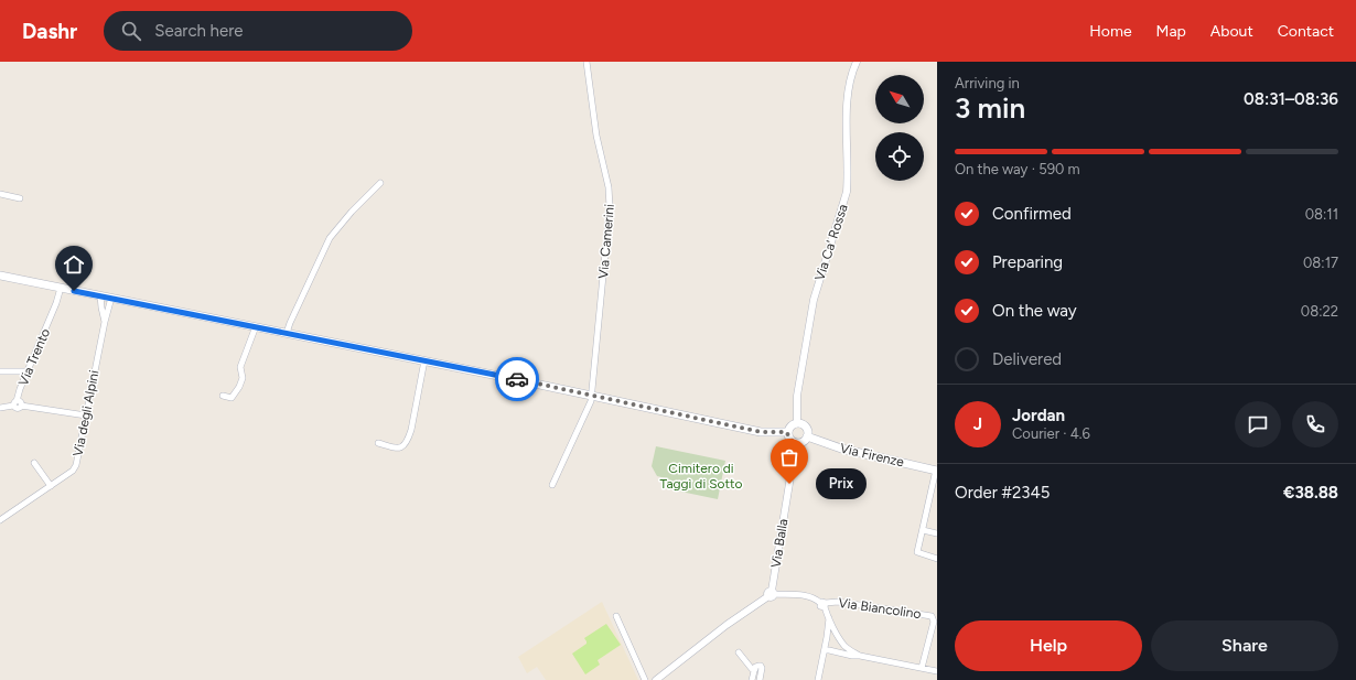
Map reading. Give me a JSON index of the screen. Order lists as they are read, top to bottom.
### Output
{
  "streets": {
    "main road": ["Via Firenze"],
    "street": [
      "Via Camerini",
      "Via Ca' Rossa",
      "Via Trento",
      "Via degli Alpini",
      "Via Balla",
      "Via Biancolino"
    ]
  },
  "crossings": [
    ["Via Ca' Rossa", "Via Firenze"],
    ["Via Ca' Rossa", "Via Balla"],
    ["Via Trento", "Via degli Alpini"],
    ["Via Firenze", "Via Balla"]
  ],
  "parks": ["Cimitero di Taggì di Sotto"],
  "places": ["Prix"],
  "north": "top left",
  "page": {
    "header": "Dashr",
    "search": "Search here",
    "nav": [
      "Home",
      "Map",
      "About",
      "Contact"
    ],
    "heading": ["3 min", "Arriving in", "08:31–08:36"],
    "panel": [
      "Jordan",
      "Courier · 4.6",
      "Order #2345",
      "€38.88"
    ],
    "bar": "On the way · 590 m",
    "list": [
      ["Confirmed", "08:11"],
      ["Preparing", "08:17"],
      ["On the way", "08:22"],
      "Delivered"
    ],
    "round": "J",
    "bubble": "Prix",
    "buttons": ["Help", "Share"]
  }
}
